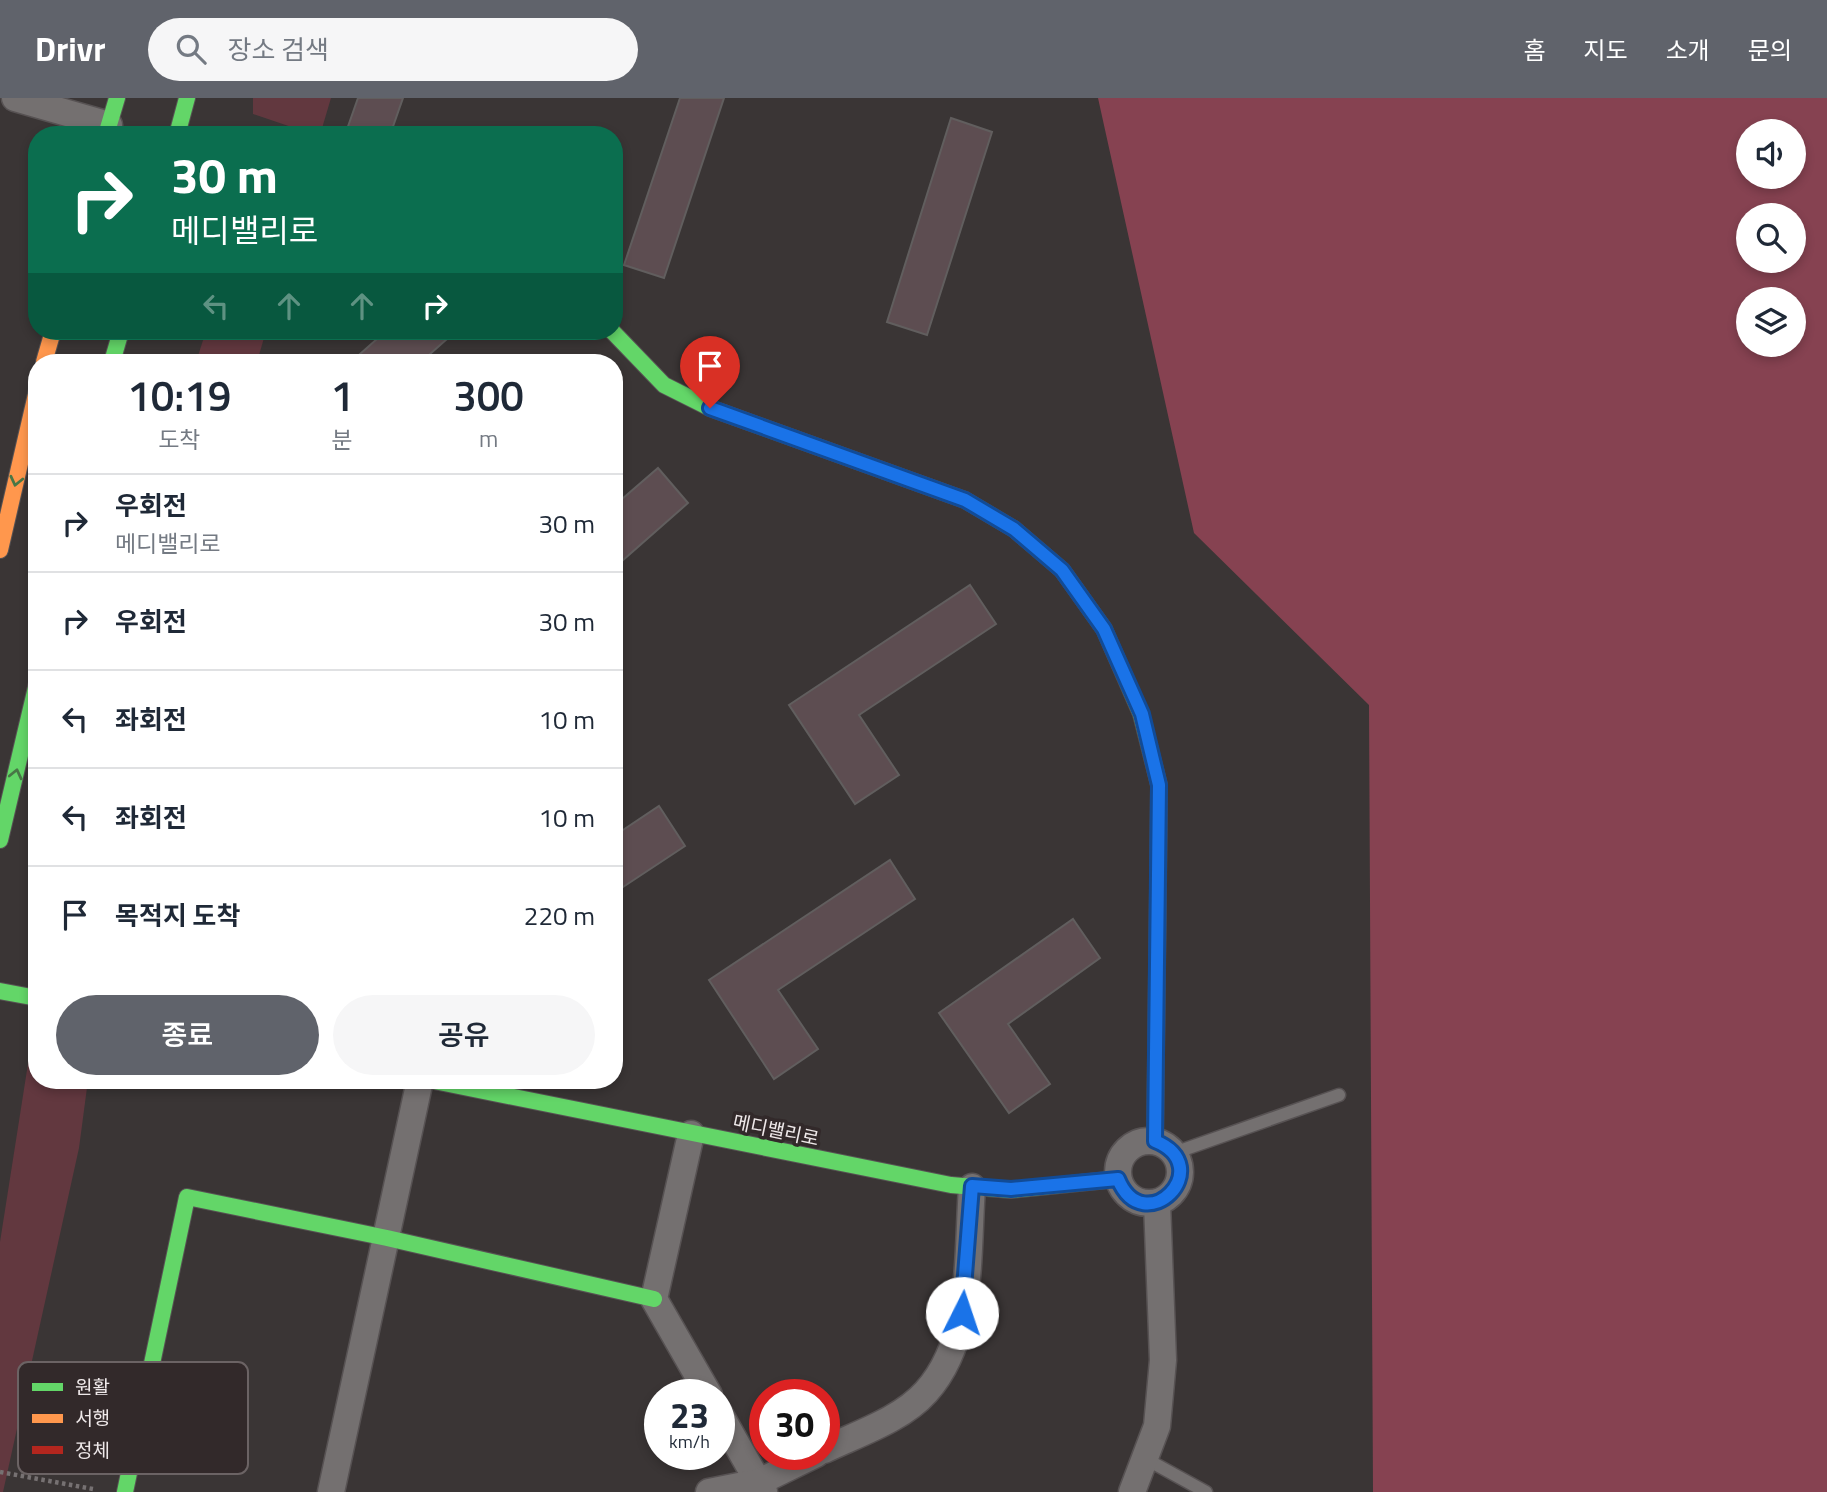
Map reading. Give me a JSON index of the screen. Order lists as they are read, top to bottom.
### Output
{
  "streets": {
    "street": ["메디밸리로"]
  },
  "legend": ["원활", "서행", "정체"],
  "page": {
    "header": "Drivr",
    "search": "장소 검색",
    "nav": [
      "홈",
      "지도",
      "소개",
      "문의"
    ],
    "turn": ["30 m", "메디밸리로"],
    "eta": [
      "10:19",
      "도착",
      "1",
      "분",
      "300",
      "m"
    ],
    "list": [
      {
        "name": "우회전",
        "note": "메디밸리로",
        "value": "30 m"
      },
      {
        "name": "우회전",
        "value": "30 m"
      },
      {
        "name": "좌회전",
        "value": "10 m"
      },
      {
        "name": "좌회전",
        "value": "10 m"
      },
      {
        "name": "목적지 도착",
        "value": "220 m"
      }
    ],
    "buttons": ["종료", "공유"],
    "speed": "23 km/h",
    "limit": "30"
  }
}
